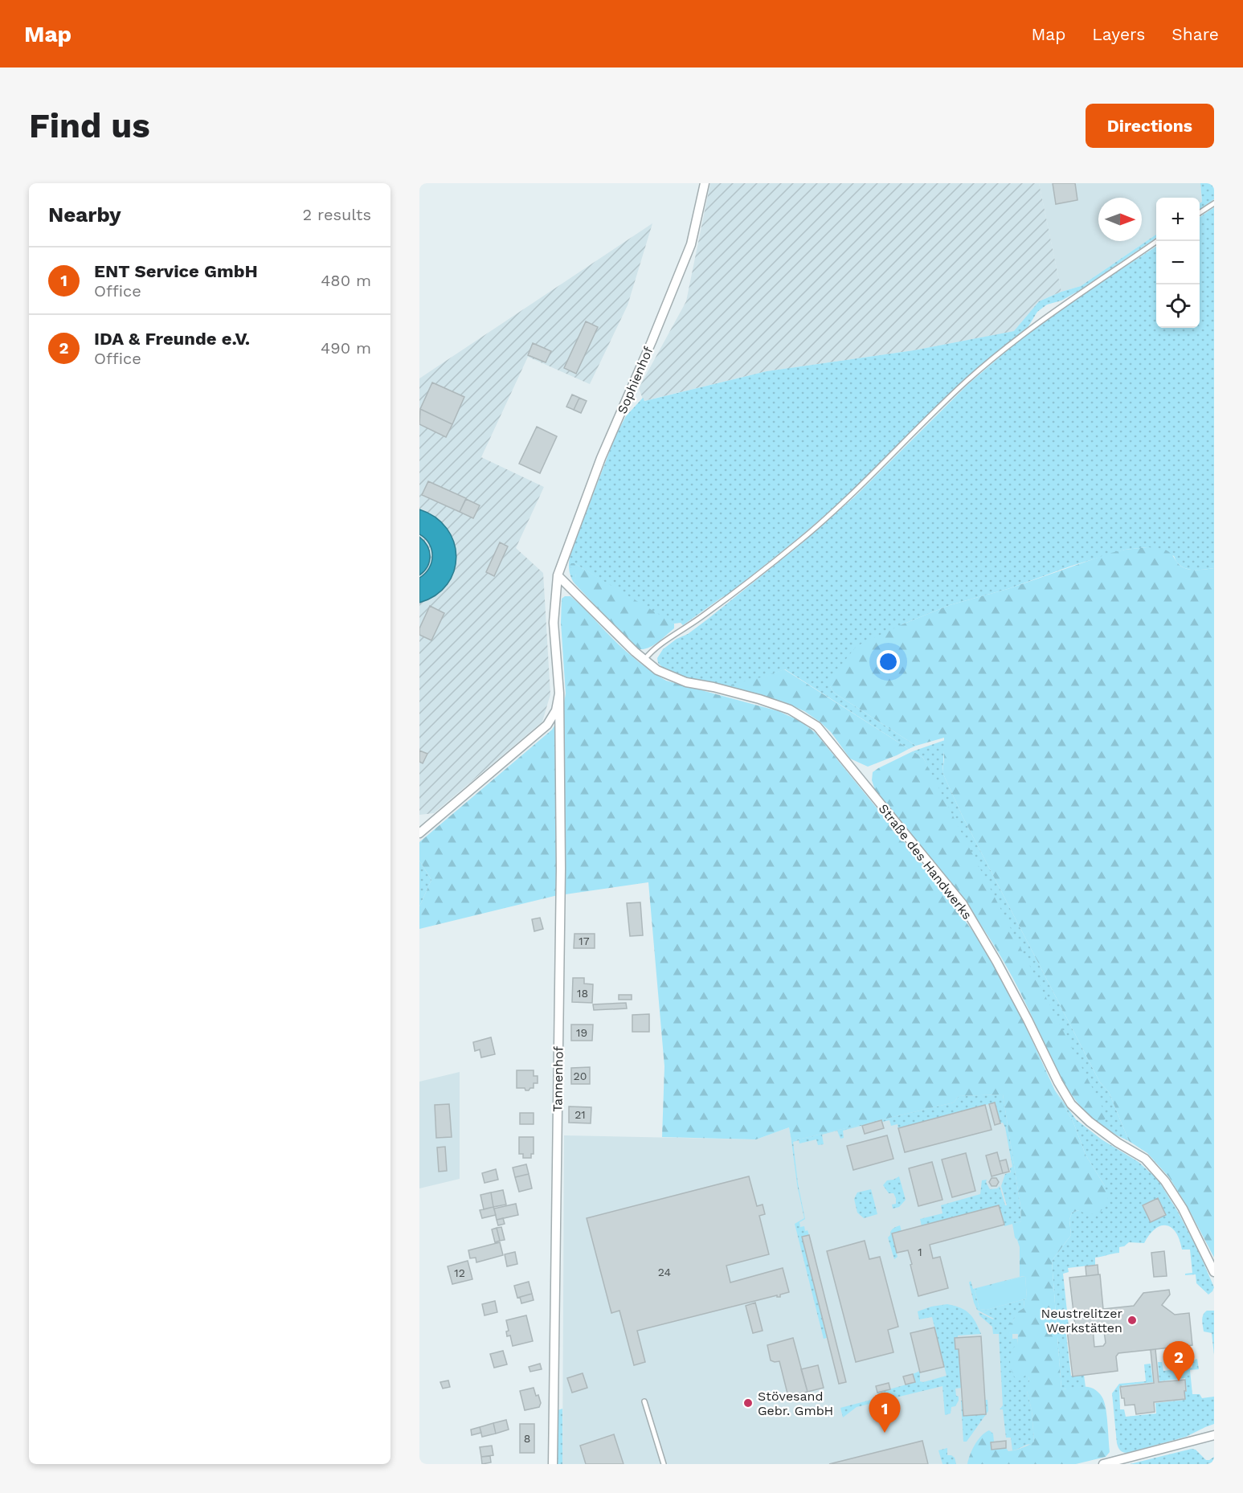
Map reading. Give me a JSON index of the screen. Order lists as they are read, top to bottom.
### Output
{
  "streets": {
    "street": ["Sophienhof", "Straße des Handwerks", "Tannenhof"]
  },
  "crossings": [
    ["Sophienhof", "Straße des Handwerks"],
    ["Sophienhof", "Tannenhof"]
  ],
  "places": ["Neustrelitzer Werkstätten", "Stövesand Gebr. GmbH"],
  "house_numbers": [
    "17",
    "18",
    "19",
    "20",
    "21",
    "1",
    "24",
    "12",
    "8"
  ],
  "north": "right",
  "page": {
    "header": "Map",
    "nav": ["Map", "Layers", "Share"],
    "buttons": "Directions",
    "title": "Find us",
    "heading": ["Nearby", "2 results"],
    "map_buttons": ["+", "−"],
    "list": [
      {
        "mark": "1",
        "name": "ENT Service GmbH",
        "note": "Office",
        "value": "480 m"
      },
      {
        "mark": "2",
        "name": "IDA & Freunde e.V.",
        "note": "Office",
        "value": "490 m"
      }
    ],
    "pins": ["2", "1"]
  }
}
